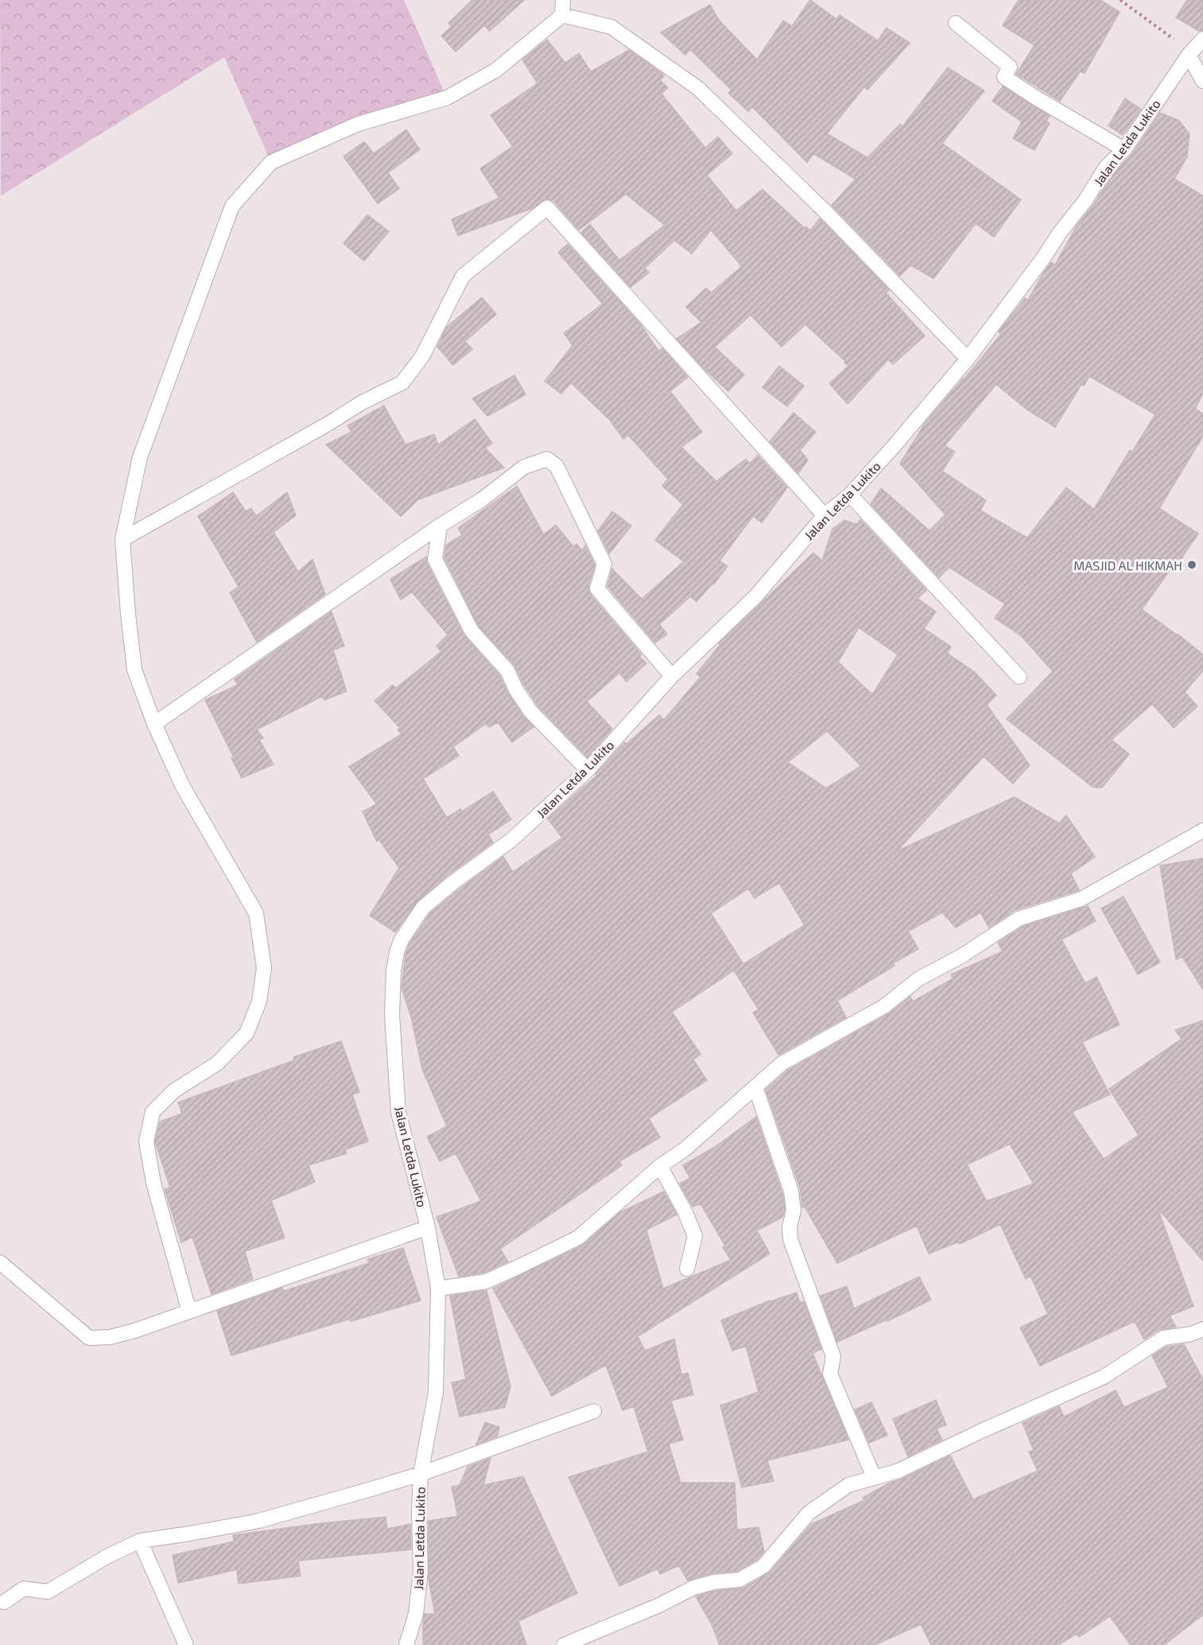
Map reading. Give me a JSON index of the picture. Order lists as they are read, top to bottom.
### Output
{
  "streets": {
    "street": ["Jalan Letda Lukito"]
  },
  "places": ["MASJID AL HIKMAH"]
}
